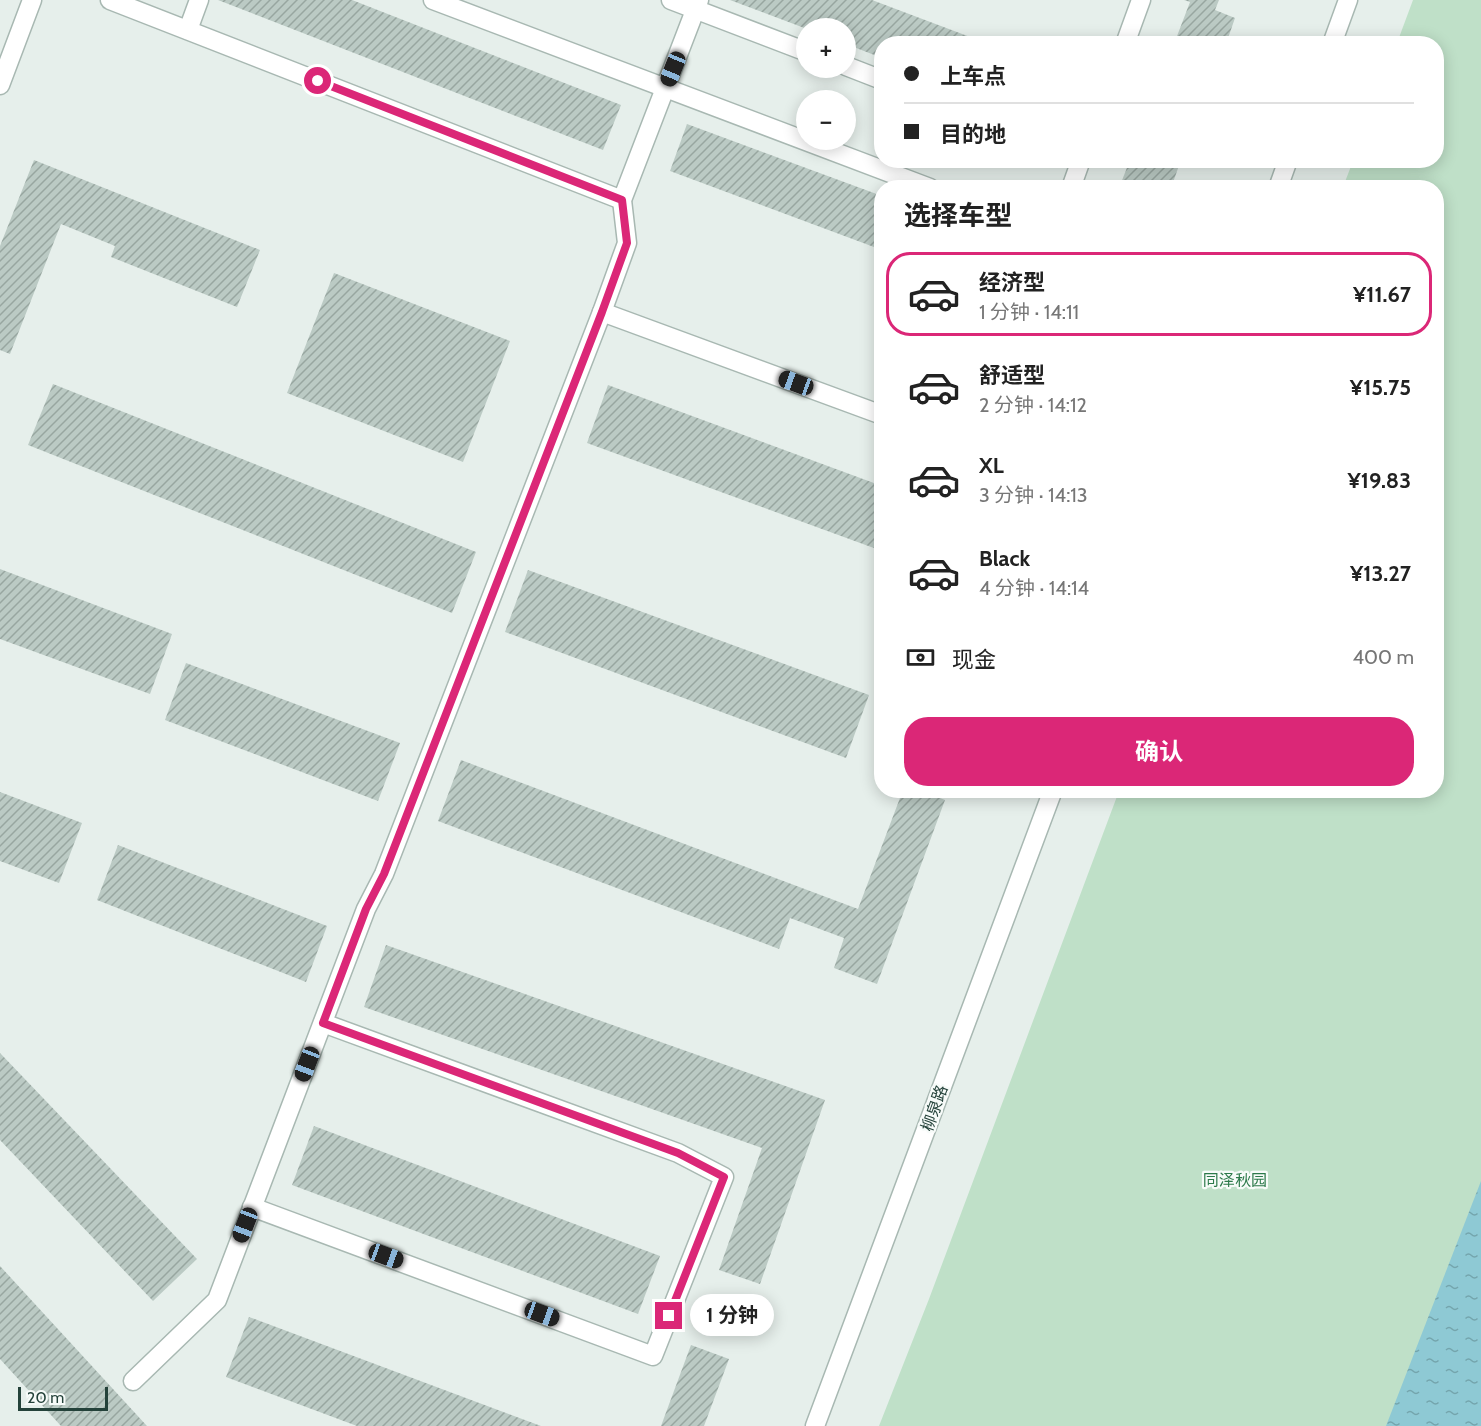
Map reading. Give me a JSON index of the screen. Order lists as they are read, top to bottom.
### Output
{
  "streets": {
    "street": ["柳泉路"]
  },
  "parks": ["同泽秋园"],
  "scale_bar": "20 m",
  "page": {
    "map_buttons": ["+", "−"],
    "banner": ["上车点", "目的地"],
    "heading": "选择车型",
    "list": [
      {
        "name": "经济型",
        "note": "1 分钟 · 14:11",
        "value": "¥11.67"
      },
      {
        "name": "舒适型",
        "note": "2 分钟 · 14:12",
        "value": "¥15.75"
      },
      {
        "name": "XL",
        "note": "3 分钟 · 14:13",
        "value": "¥19.83"
      },
      {
        "name": "Black",
        "note": "4 分钟 · 14:14",
        "value": "¥13.27"
      }
    ],
    "pay": ["现金", "400 m"],
    "buttons": "确认",
    "bubble": "1 分钟",
    "scale": "20 m"
  }
}
